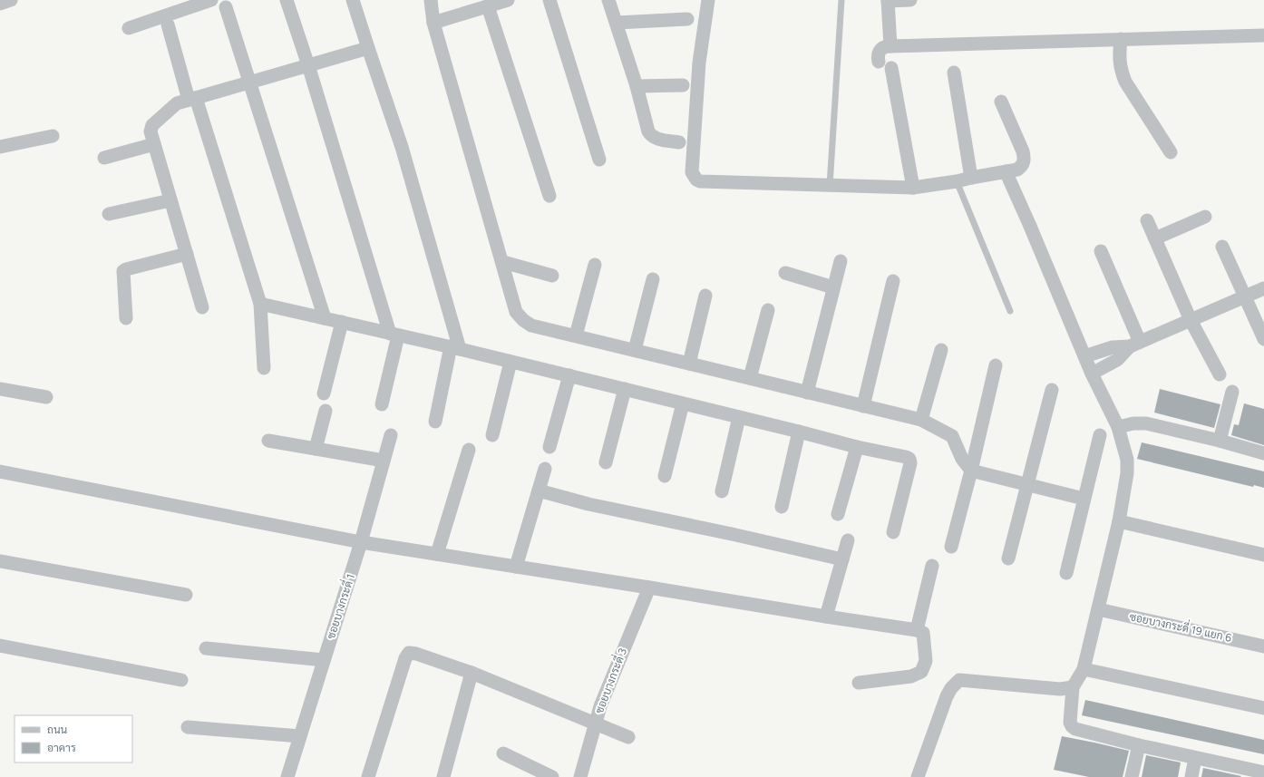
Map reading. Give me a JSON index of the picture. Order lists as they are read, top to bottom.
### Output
{
  "streets": {
    "street": ["ซอยบางกระดี่ 1", "ซอยบางกระดี่ 19 แยก 6", "ซอยบางกระดี่ 3"]
  },
  "legend": ["ถนน", "อาคาร"]
}
